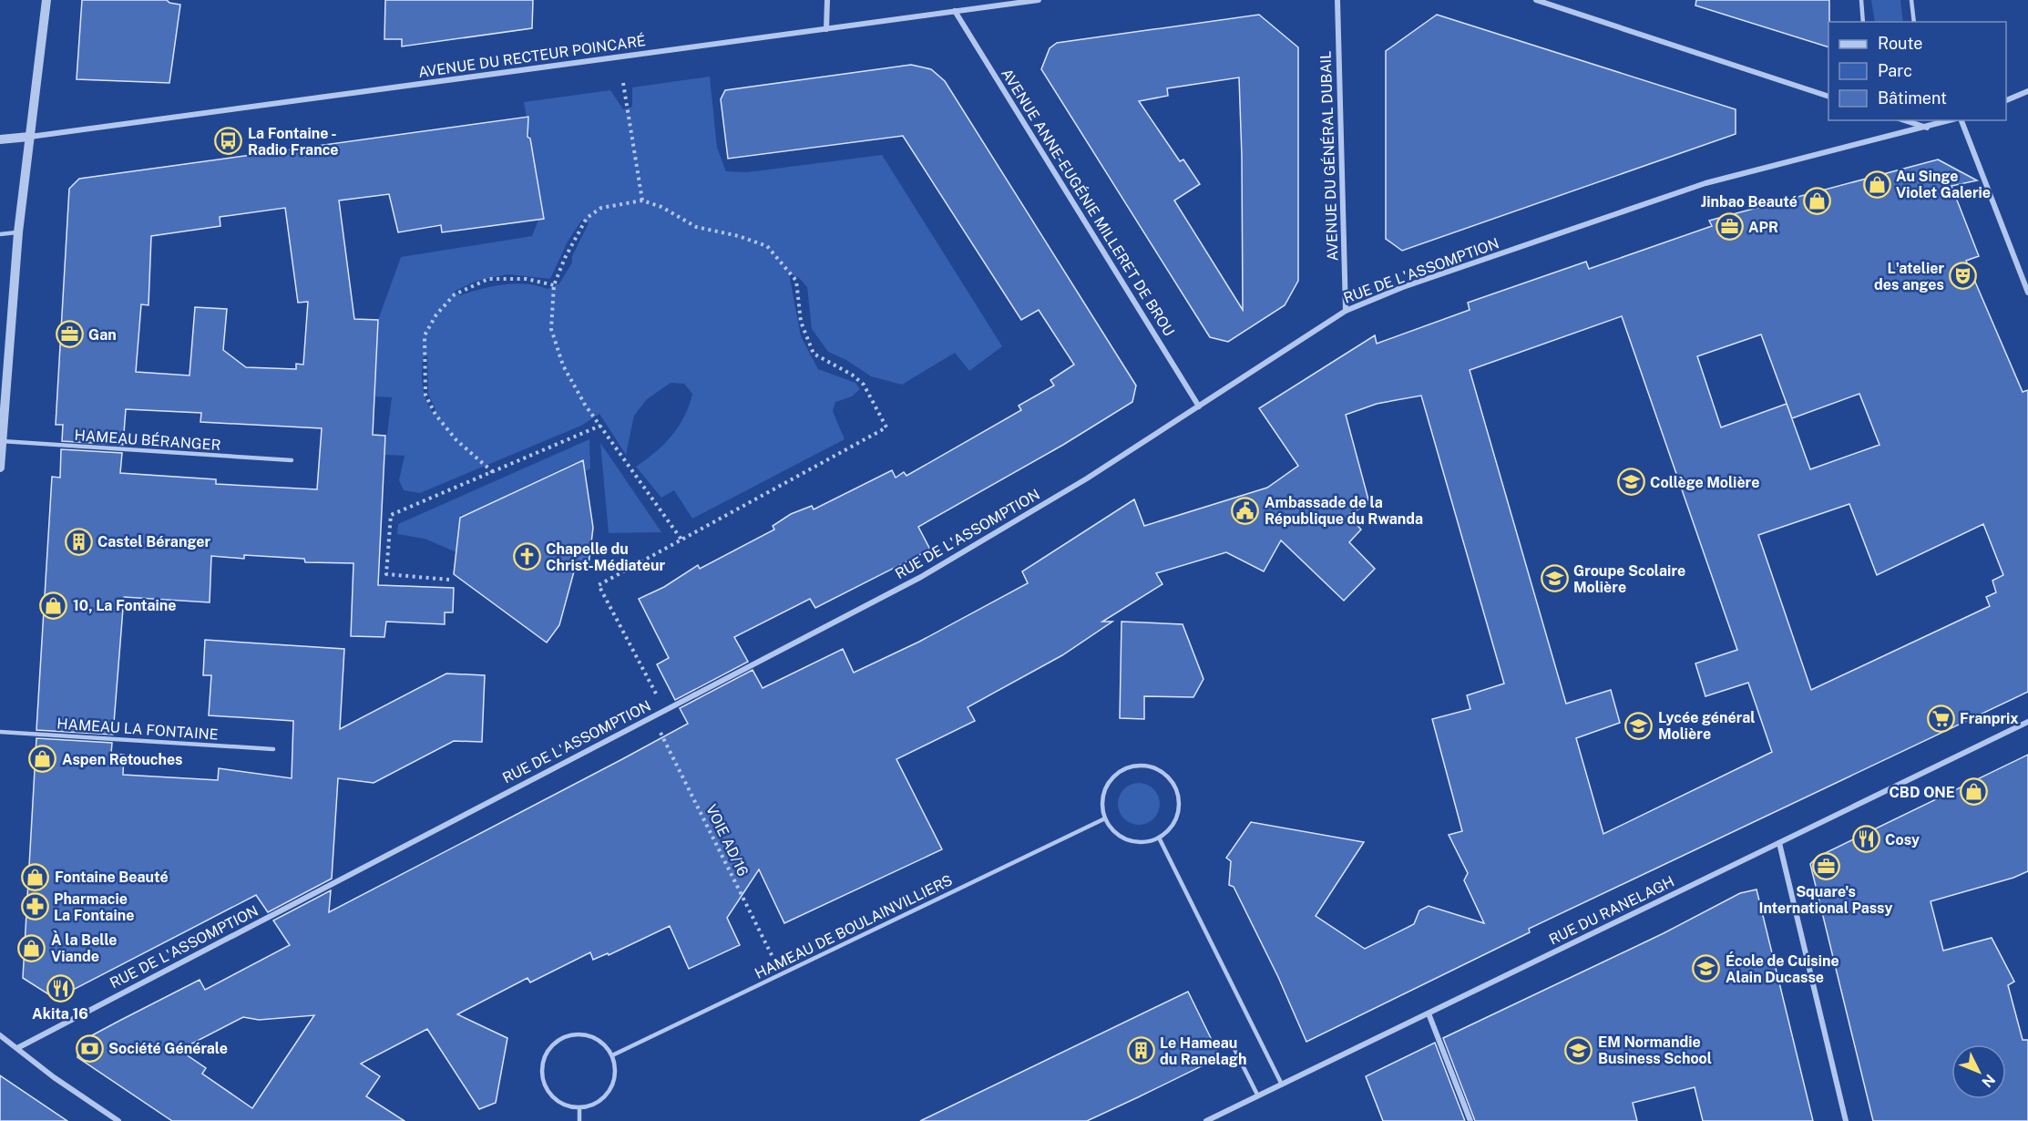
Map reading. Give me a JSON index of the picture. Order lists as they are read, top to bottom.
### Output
{
  "streets": {
    "street": [
      "AVENUE DU RECTEUR POINCARÉ",
      "AVENUE DU GÉNÉRAL DUBAIL",
      "AVENUE ANNE-EUGÉNIE MILLERET DE BROU",
      "RUE DE L'ASSOMPTION",
      "RUE DU RANELAGH"
    ],
    "lane": ["HAMEAU BÉRANGER", "HAMEAU LA FONTAINE", "HAMEAU DE BOULAINVILLIERS"],
    "path": ["VOIE AD/16"]
  },
  "crossings": [
    ["AVENUE DU RECTEUR POINCARÉ", "AVENUE ANNE-EUGÉNIE MILLERET DE BROU"],
    ["AVENUE DU GÉNÉRAL DUBAIL", "RUE DE L'ASSOMPTION"],
    ["AVENUE ANNE-EUGÉNIE MILLERET DE BROU", "RUE DE L'ASSOMPTION"],
    ["RUE DE L'ASSOMPTION", "VOIE AD/16"],
    ["VOIE AD/16", "HAMEAU DE BOULAINVILLIERS"]
  ],
  "places": {
    "bus stop": ["La Fontaine - Radio France"],
    "shop": [
      "Au Singe Violet Galerie",
      "Jinbao Beauté",
      "10, La Fontaine",
      "Aspen Retouches",
      "CBD ONE",
      "Fontaine Beauté",
      "À la Belle Viande"
    ],
    "office": ["APR", "Gan", "Square's International Passy"],
    "theatre": ["L'atelier des anges"],
    "school or university": [
      "Collège Molière",
      "Groupe Scolaire Molière",
      "Lycée général Molière",
      "École de Cuisine Alain Ducasse",
      "EM Normandie Business School"
    ],
    "public building": ["Ambassade de la République du Rwanda"],
    "building": ["Castel Béranger", "Le Hameau du Ranelagh"],
    "church": ["Chapelle du Christ-Médiateur"],
    "supermarket": ["Franprix"],
    "restaurant": ["Cosy", "Akita 16"],
    "pharmacy": ["Pharmacie La Fontaine"],
    "bank": ["Société Générale"]
  },
  "legend": ["Route", "Parc", "Bâtiment"],
  "north": "bottom right"
}
